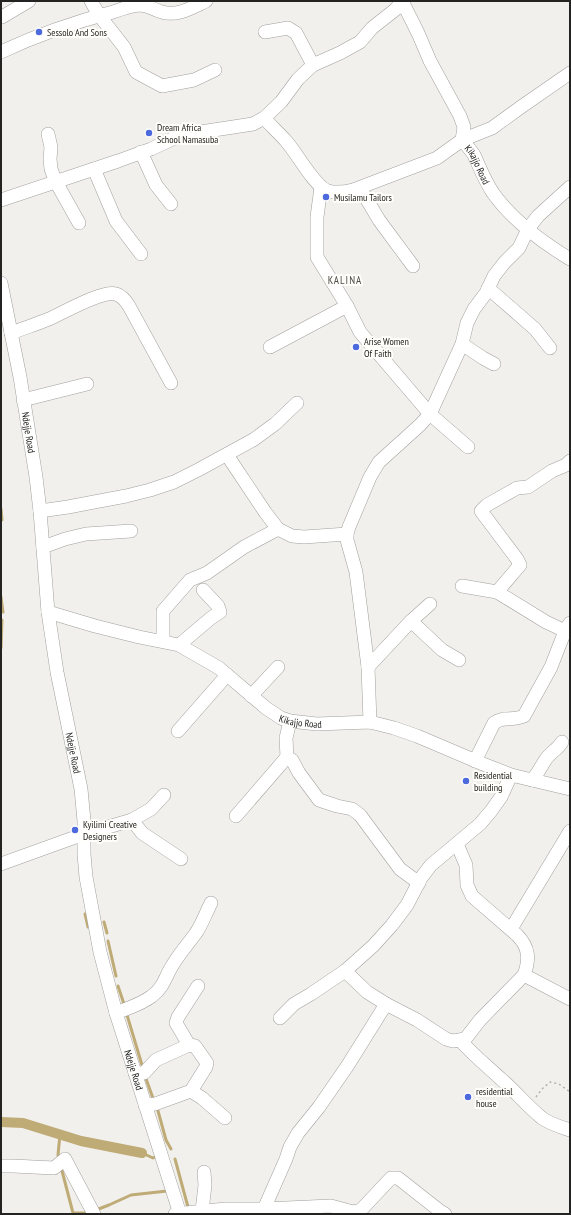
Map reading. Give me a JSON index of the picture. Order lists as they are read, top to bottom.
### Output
{
  "streets": {
    "street": ["Kikajjo Road", "Ndejje Road"]
  },
  "crossings": [
    ["Kikajjo Road", "Ndejje Road"]
  ],
  "districts": ["KALINA"],
  "places": [
    "Sessolo And Sons",
    "Dream Africa School Namasuba",
    "Musilamu Tailors",
    "Arise Women Of Faith",
    "Residential building",
    "Kyilimi Creative Designers",
    "residential house"
  ]
}
